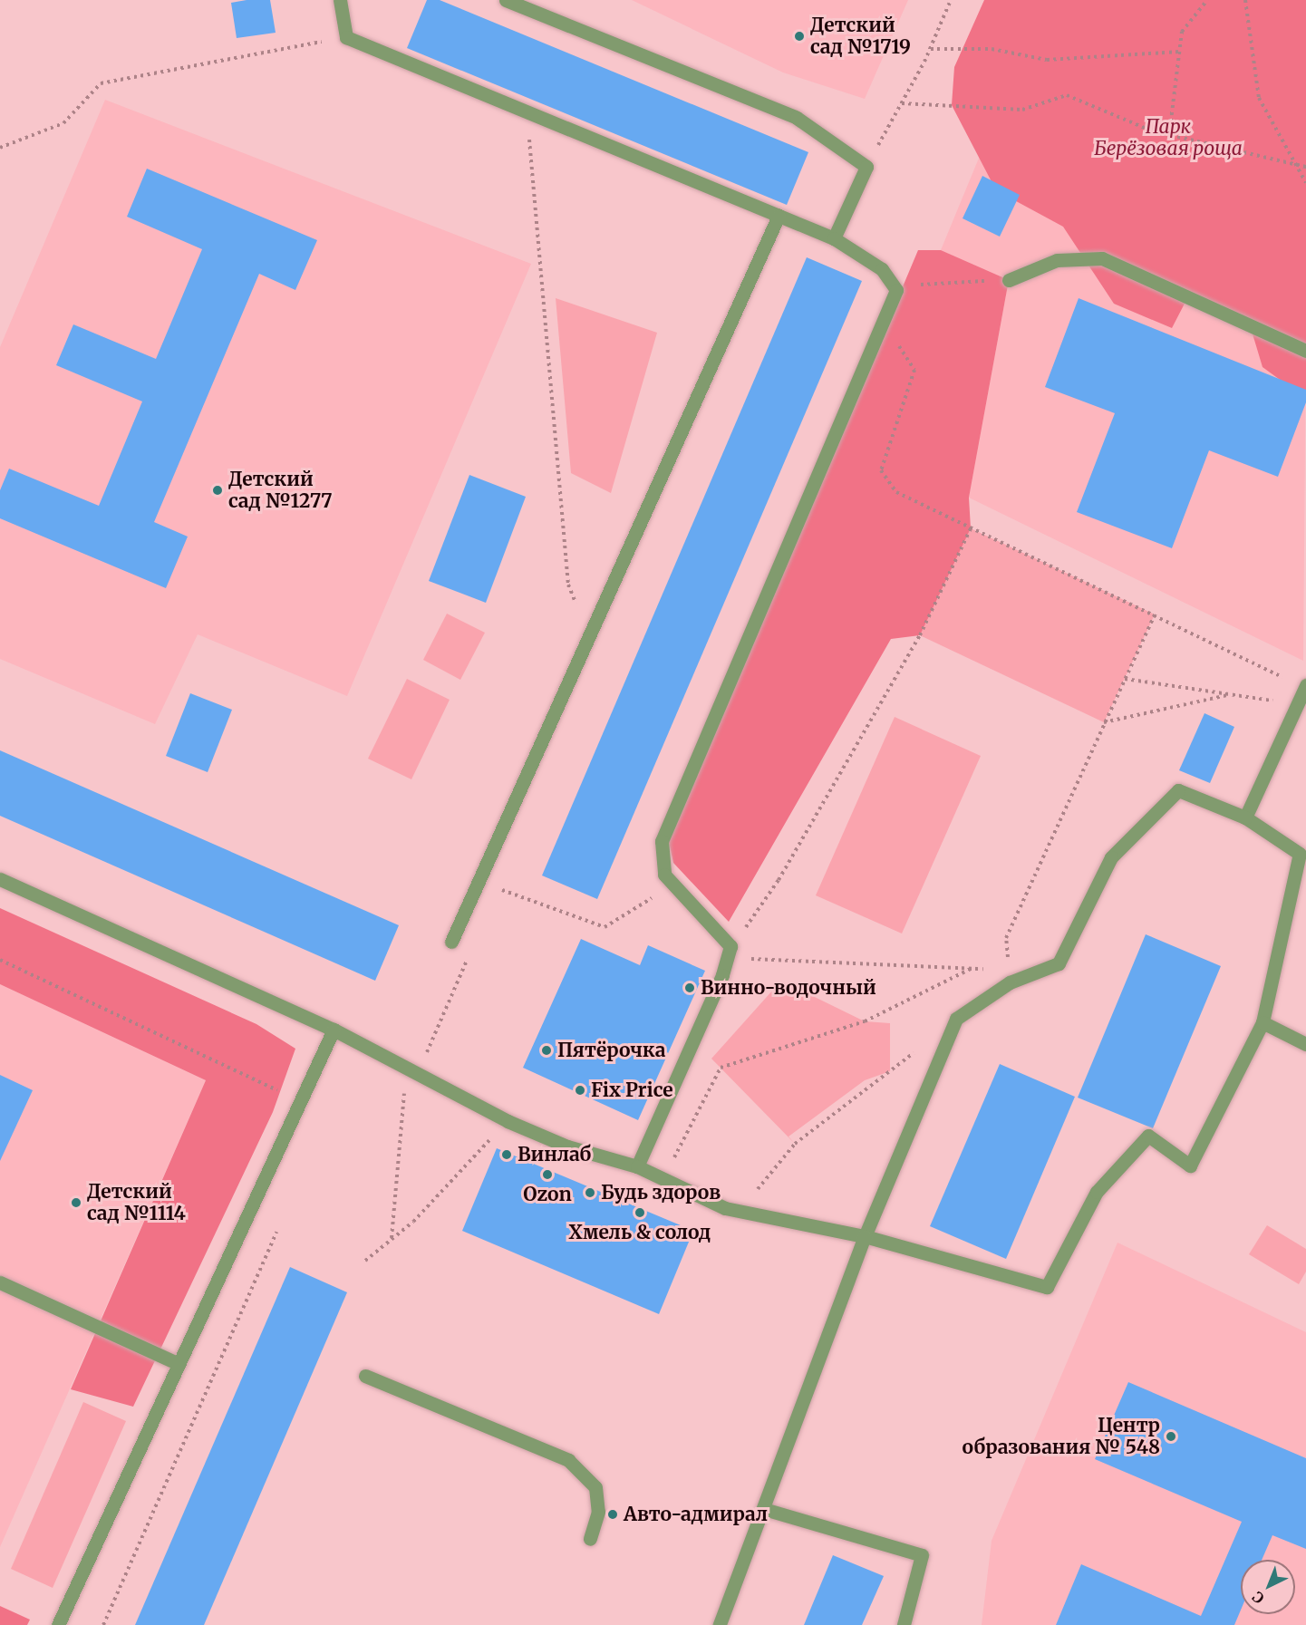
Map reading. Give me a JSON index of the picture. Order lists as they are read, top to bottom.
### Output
{
  "parks": ["Парк Берёзовая роща"],
  "places": [
    "Детский сад №1719",
    "Детский сад №1277",
    "Винно-водочный",
    "Пятёрочка",
    "Fix Price",
    "Винлаб",
    "Ozon",
    "Будь здоров",
    "Детский сад №1114",
    "Хмель & солод",
    "Центр образования № 548",
    "Авто-адмирал"
  ],
  "north": "bottom left"
}
